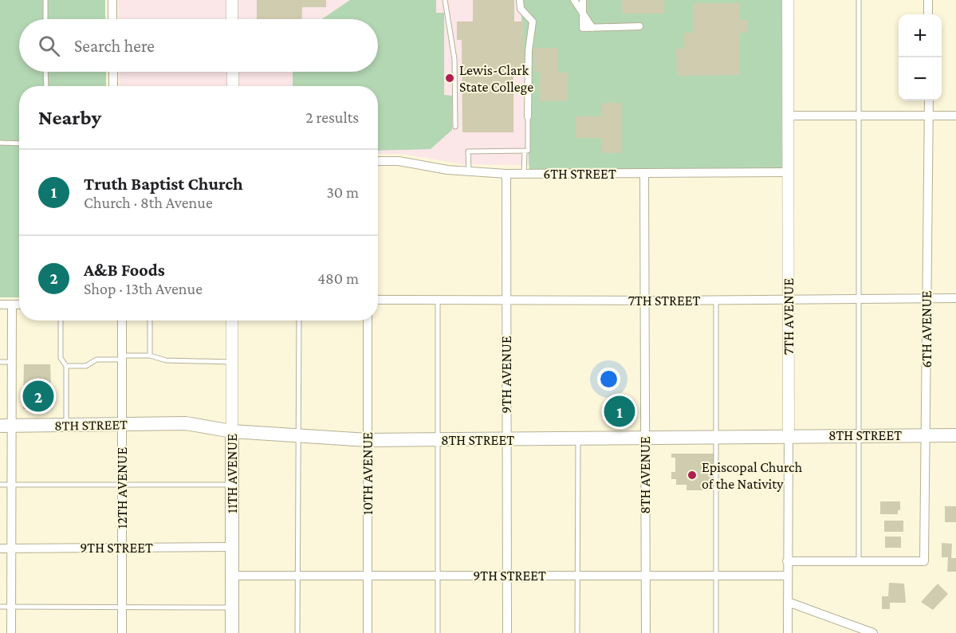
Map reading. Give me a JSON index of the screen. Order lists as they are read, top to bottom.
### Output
{
  "streets": {
    "main road": ["8TH STREET", "11TH AVENUE"],
    "street": [
      "6TH STREET",
      "7TH STREET",
      "7TH AVENUE",
      "6TH AVENUE",
      "9TH AVENUE",
      "10TH AVENUE",
      "8TH AVENUE",
      "12TH AVENUE",
      "9TH STREET"
    ]
  },
  "crossings": [
    ["6TH STREET", "7TH AVENUE"],
    ["6TH STREET", "9TH AVENUE"],
    ["6TH STREET", "8TH AVENUE"],
    ["7TH STREET", "7TH AVENUE"],
    ["7TH STREET", "6TH AVENUE"],
    ["7TH STREET", "9TH AVENUE"],
    ["7TH STREET", "8TH AVENUE"],
    ["7TH AVENUE", "8TH STREET"],
    ["7TH AVENUE", "9TH STREET"],
    ["6TH AVENUE", "8TH STREET"],
    ["9TH AVENUE", "8TH STREET"],
    ["9TH AVENUE", "9TH STREET"],
    ["8TH STREET", "11TH AVENUE"],
    ["8TH STREET", "10TH AVENUE"],
    ["8TH STREET", "8TH AVENUE"],
    ["8TH STREET", "12TH AVENUE"],
    ["11TH AVENUE", "9TH STREET"],
    ["10TH AVENUE", "9TH STREET"],
    ["8TH AVENUE", "9TH STREET"],
    ["12TH AVENUE", "9TH STREET"]
  ],
  "places": ["Lewis-Clark State College", "Episcopal Church of the Nativity"],
  "page": {
    "map_buttons": ["+", "−"],
    "search": "Search here",
    "heading": ["Nearby", "2 results"],
    "list": [
      {
        "mark": "1",
        "name": "Truth Baptist Church",
        "note": "Church · 8th Avenue",
        "value": "30 m"
      },
      {
        "mark": "2",
        "name": "A&B Foods",
        "note": "Shop · 13th Avenue",
        "value": "480 m"
      }
    ],
    "pins": ["2", "1"]
  }
}
